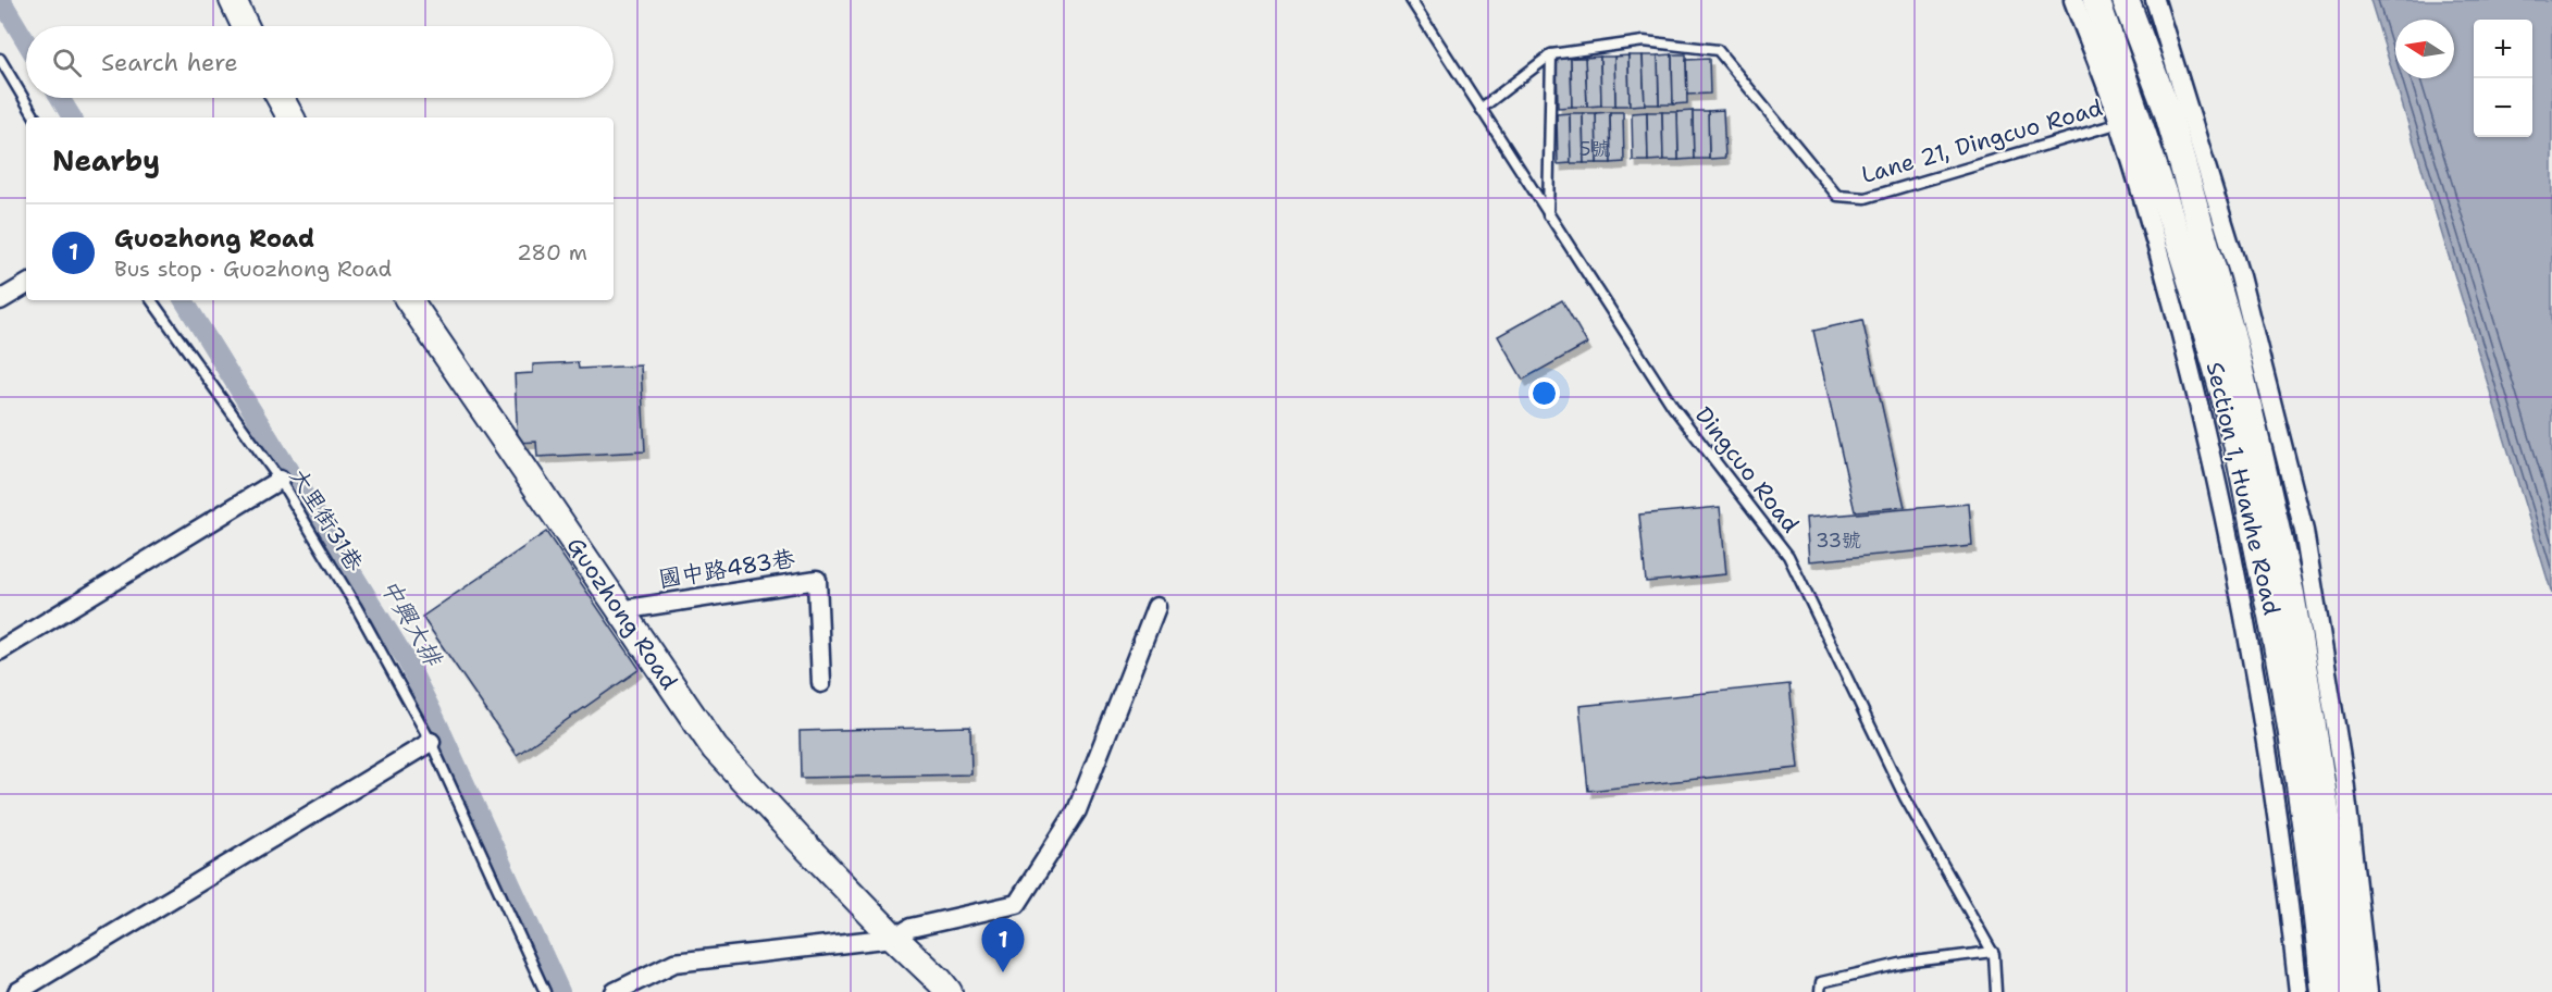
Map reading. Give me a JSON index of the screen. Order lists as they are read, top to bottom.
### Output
{
  "streets": {
    "street": ["Section 1, Huanhe Road", "國中路483巷", "Guozhong Road"],
    "lane": ["Lane 21, Dingcuo Road", "Dingcuo Road", "大里街31巷"]
  },
  "crossings": [
    ["Lane 21, Dingcuo Road", "Dingcuo Road"],
    ["Lane 21, Dingcuo Road", "Section 1, Huanhe Road"],
    ["國中路483巷", "Guozhong Road"]
  ],
  "water": ["中興大排"],
  "house_numbers": ["5號", "33號"],
  "north": "left",
  "page": {
    "map_buttons": ["+", "−"],
    "search": "Search here",
    "heading": "Nearby",
    "list": [
      {
        "mark": "1",
        "name": "Guozhong Road",
        "note": "Bus stop · Guozhong Road",
        "value": "280 m"
      }
    ],
    "pins": "1"
  }
}
